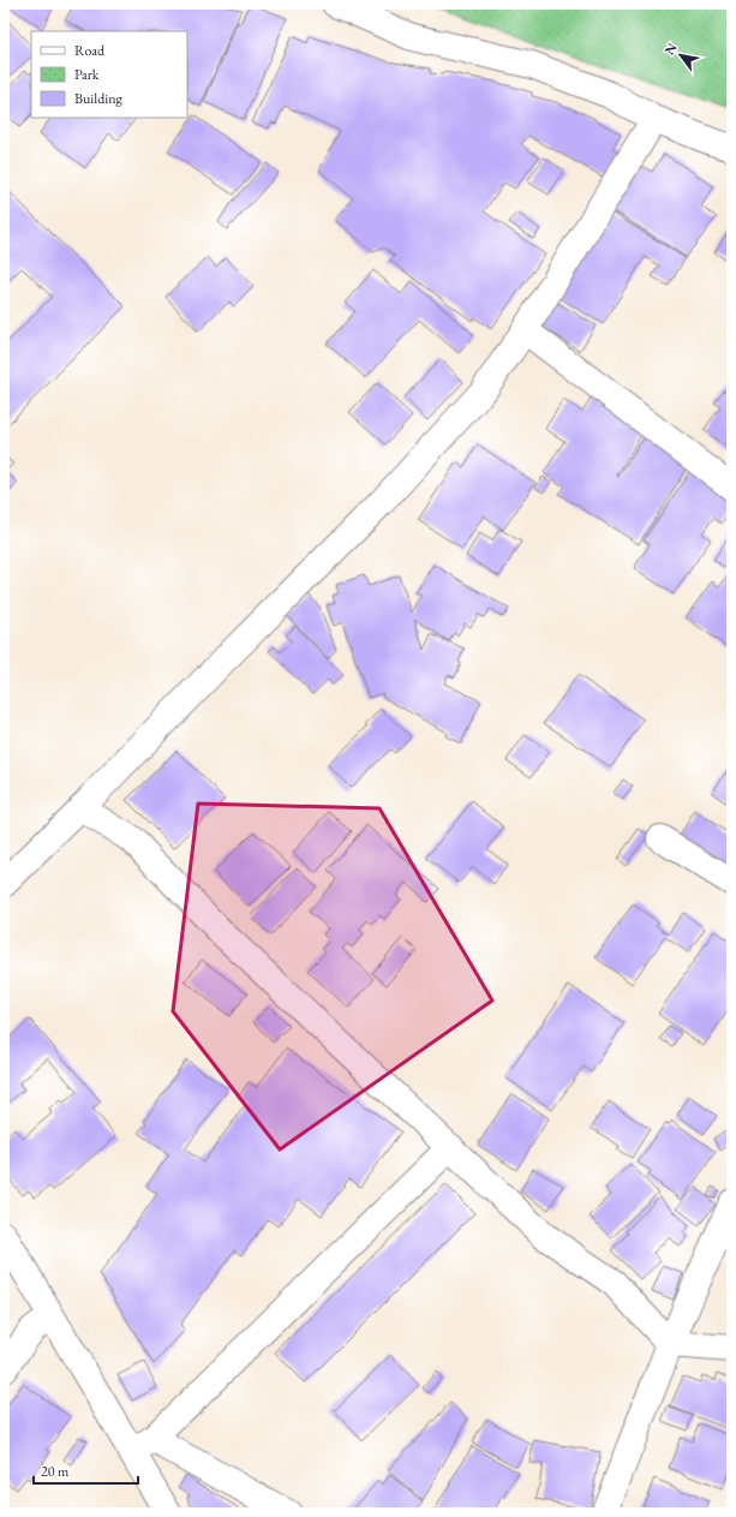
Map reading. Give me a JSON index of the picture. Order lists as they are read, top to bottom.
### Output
{
  "legend": ["Road", "Park", "Building"],
  "scale_bar": "20 m",
  "north": "top left"
}
